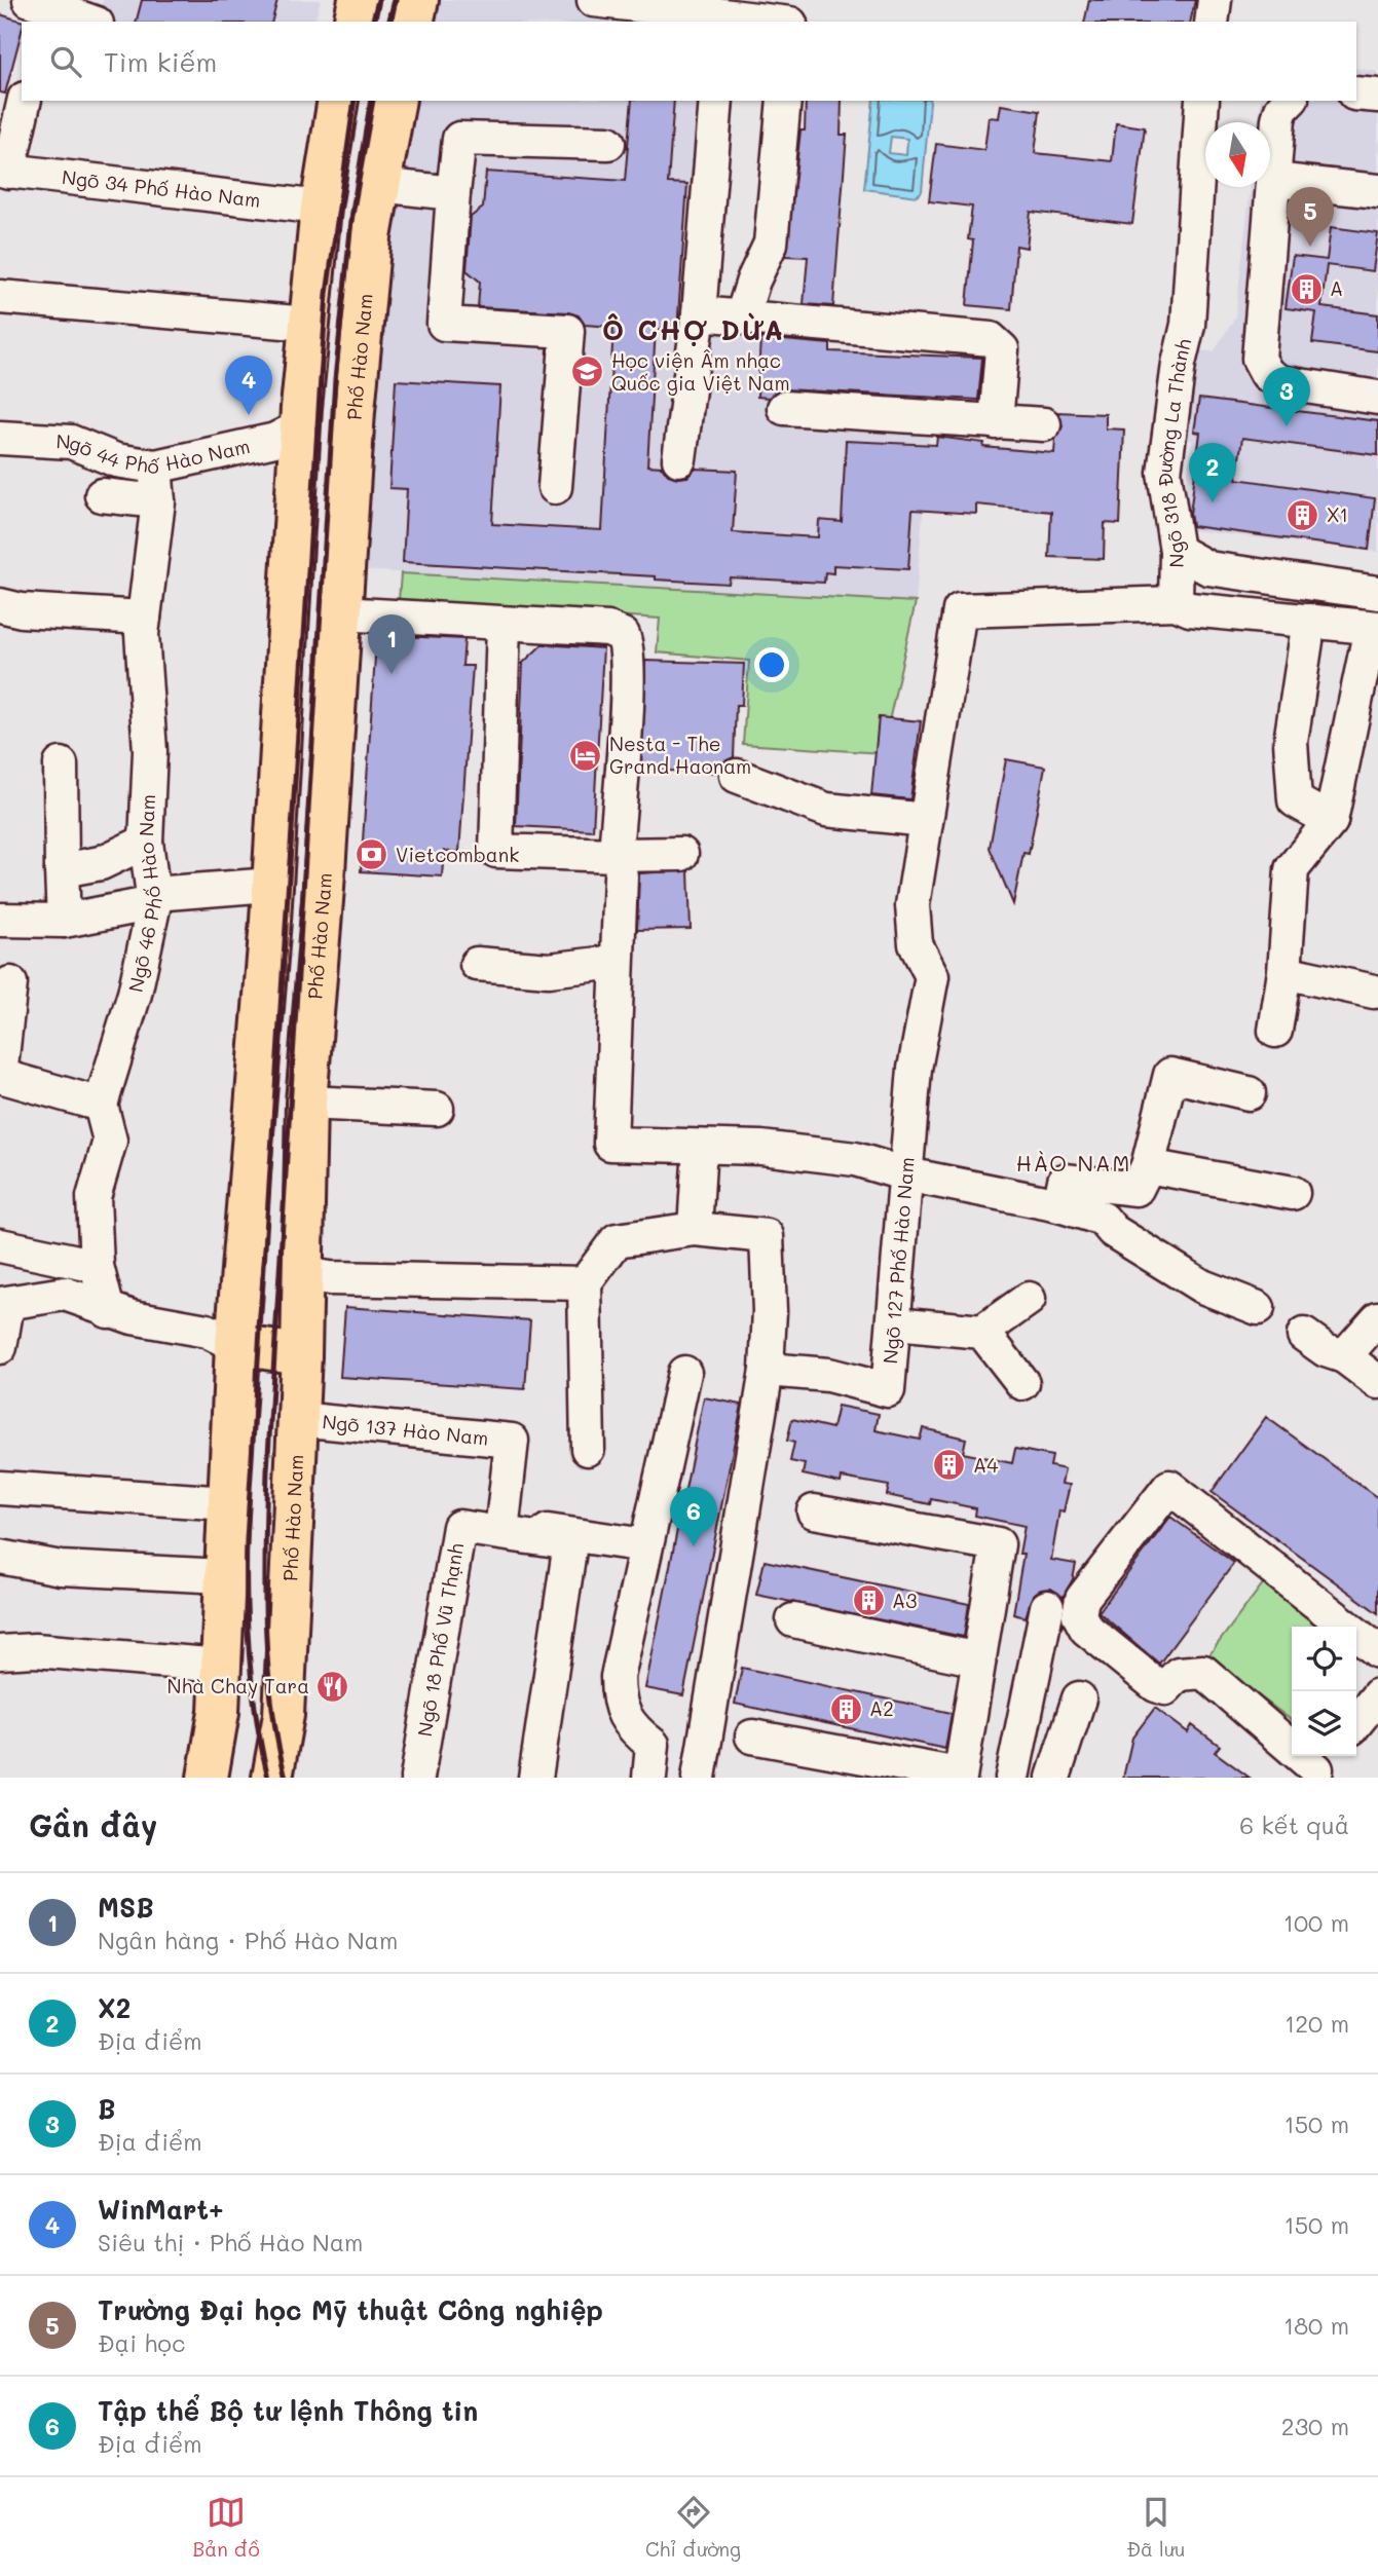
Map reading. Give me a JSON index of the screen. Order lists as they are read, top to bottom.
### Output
{
  "streets": {
    "main road": ["Phố Hào Nam"],
    "lane": [
      "Ngõ 34 Phố Hào Nam",
      "Ngõ 44 Phố Hào Nam",
      "Ngõ 318 Đường La Thành",
      "Ngõ 46 Phố Hào Nam",
      "Ngõ 127 Phố Hào Nam",
      "Ngõ 137 Hào Nam",
      "Ngõ 18 Phố Vũ Thạnh"
    ]
  },
  "crossings": [
    ["Phố Hào Nam", "Ngõ 137 Hào Nam"],
    ["Ngõ 44 Phố Hào Nam", "Ngõ 46 Phố Hào Nam"],
    ["Ngõ 318 Đường La Thành", "Ngõ 127 Phố Hào Nam"],
    ["Ngõ 137 Hào Nam", "Ngõ 18 Phố Vũ Thạnh"]
  ],
  "districts": ["Ô CHỢ DỪA", "HÀO NAM"],
  "places": {
    "building": [
      "A",
      "X1",
      "A4",
      "A3",
      "A2"
    ],
    "school or university": ["Học viện Âm nhạc Quốc gia Việt Nam"],
    "hotel": ["Nesta - The Grand Haonam"],
    "bank": ["Vietcombank"],
    "restaurant": ["Nhà Chay Tara"]
  },
  "north": "bottom",
  "page": {
    "search": "Tìm kiếm",
    "pins": [
      "5",
      "4",
      "3",
      "2",
      "1",
      "6"
    ],
    "heading": ["Gần đây", "6 kết quả"],
    "list": [
      {
        "mark": "1",
        "name": "MSB",
        "note": "Ngân hàng · Phố Hào Nam",
        "value": "100 m"
      },
      {
        "mark": "2",
        "name": "X2",
        "note": "Địa điểm",
        "value": "120 m"
      },
      {
        "mark": "3",
        "name": "B",
        "note": "Địa điểm",
        "value": "150 m"
      },
      {
        "mark": "4",
        "name": "WinMart+",
        "note": "Siêu thị · Phố Hào Nam",
        "value": "150 m"
      },
      {
        "mark": "5",
        "name": "Trường Đại học Mỹ thuật Công nghiệp",
        "note": "Đại học",
        "value": "180 m"
      },
      {
        "mark": "6",
        "name": "Tập thể Bộ tư lệnh Thông tin",
        "note": "Địa điểm",
        "value": "230 m"
      }
    ],
    "nav": ["Bản đồ", "Chỉ đường", "Đã lưu"]
  }
}
